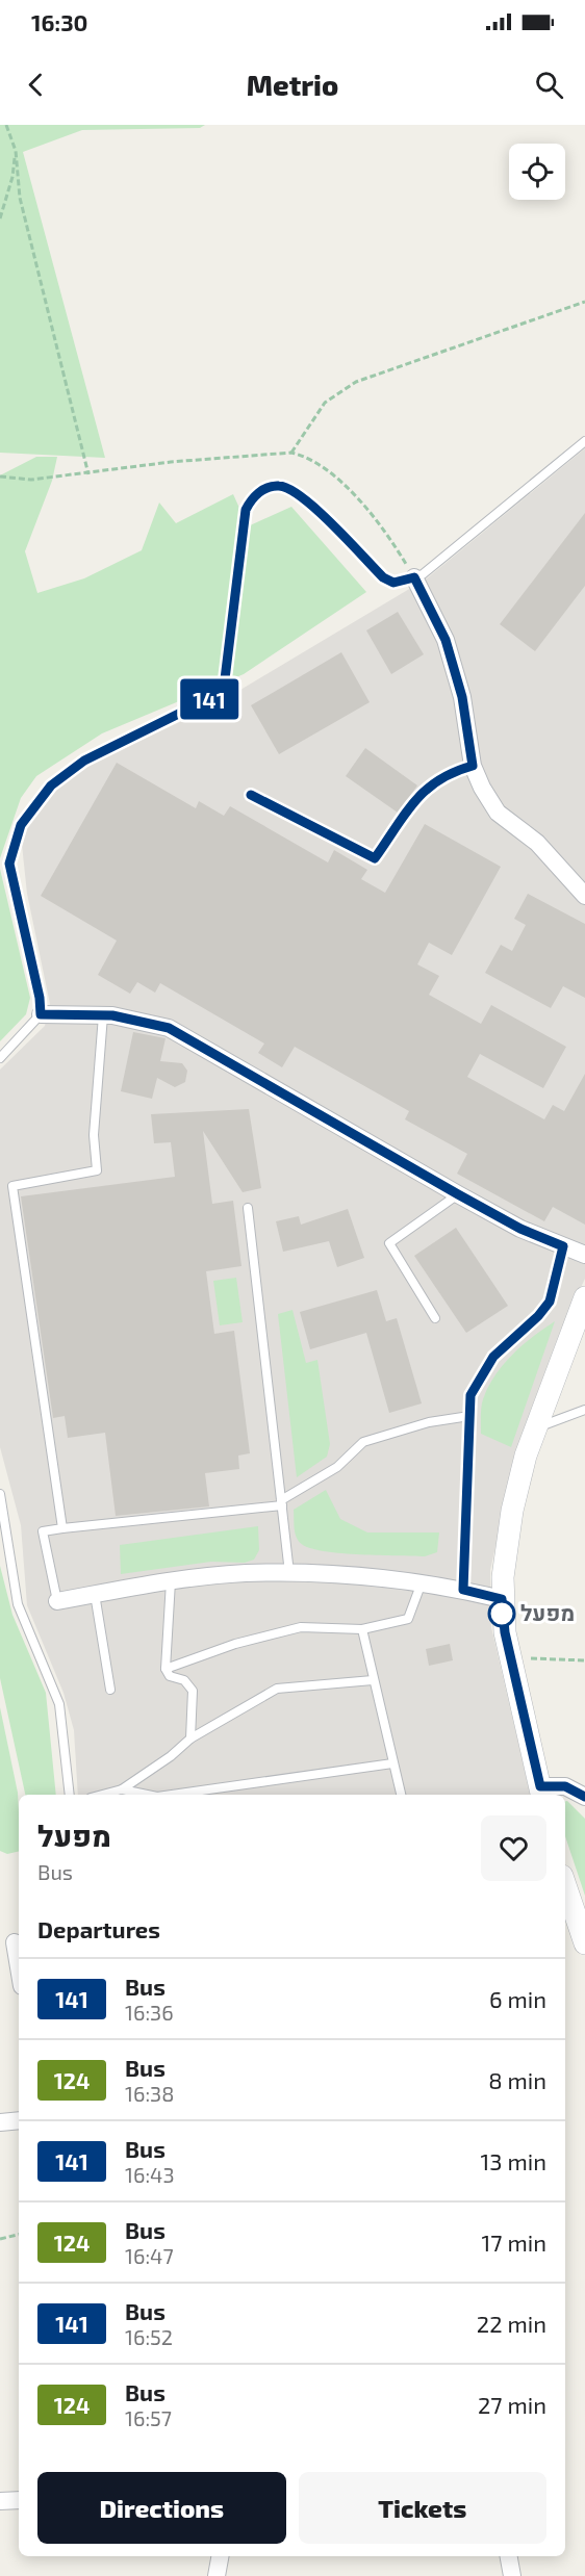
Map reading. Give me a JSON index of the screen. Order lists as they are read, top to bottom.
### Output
{
  "places": ["מפעל"],
  "lines": ["bus line 141"],
  "page": {
    "status": "16:30",
    "header": "Metrio",
    "on_map": "141",
    "heading": [
      ["מפעל", "Bus"],
      "Departures"
    ],
    "list": [
      {
        "mark": "141",
        "name": "Bus",
        "note": "16:36",
        "value": "6 min"
      },
      {
        "mark": "124",
        "name": "Bus",
        "note": "16:38",
        "value": "8 min"
      },
      {
        "mark": "141",
        "name": "Bus",
        "note": "16:43",
        "value": "13 min"
      },
      {
        "mark": "124",
        "name": "Bus",
        "note": "16:47",
        "value": "17 min"
      },
      {
        "mark": "141",
        "name": "Bus",
        "note": "16:52",
        "value": "22 min"
      },
      {
        "mark": "124",
        "name": "Bus",
        "note": "16:57",
        "value": "27 min"
      }
    ],
    "buttons": ["Directions", "Tickets"]
  }
}
